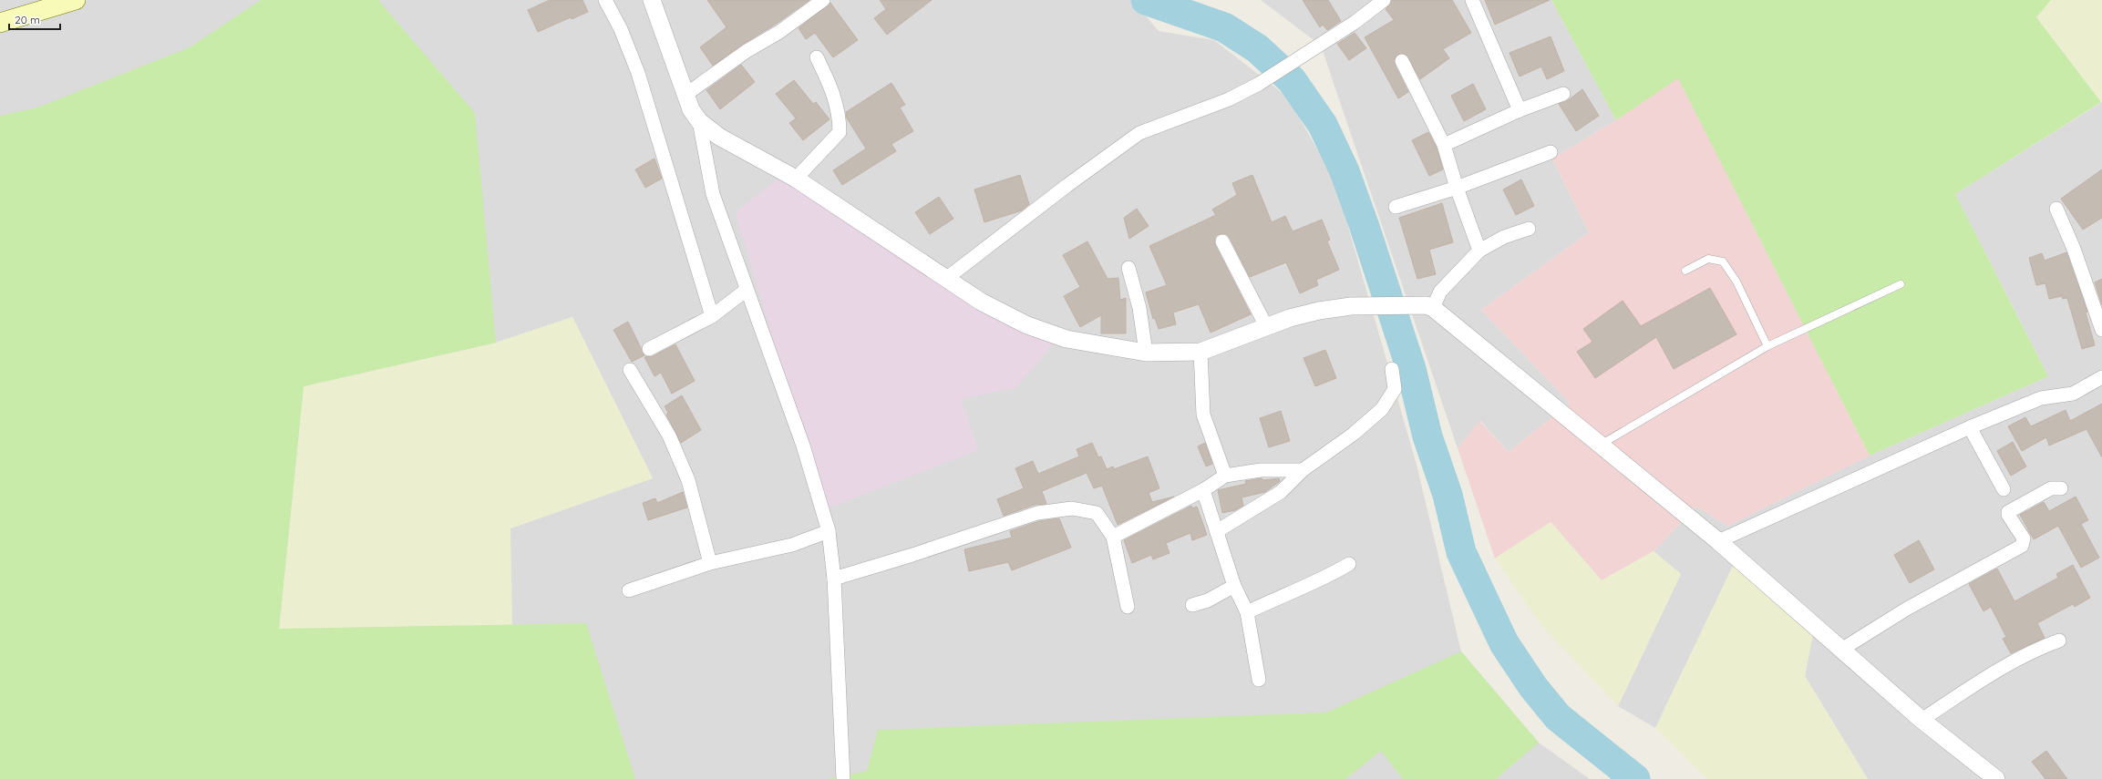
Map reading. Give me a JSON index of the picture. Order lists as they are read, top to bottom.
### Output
{
  "scale_bar": "20 m"
}
